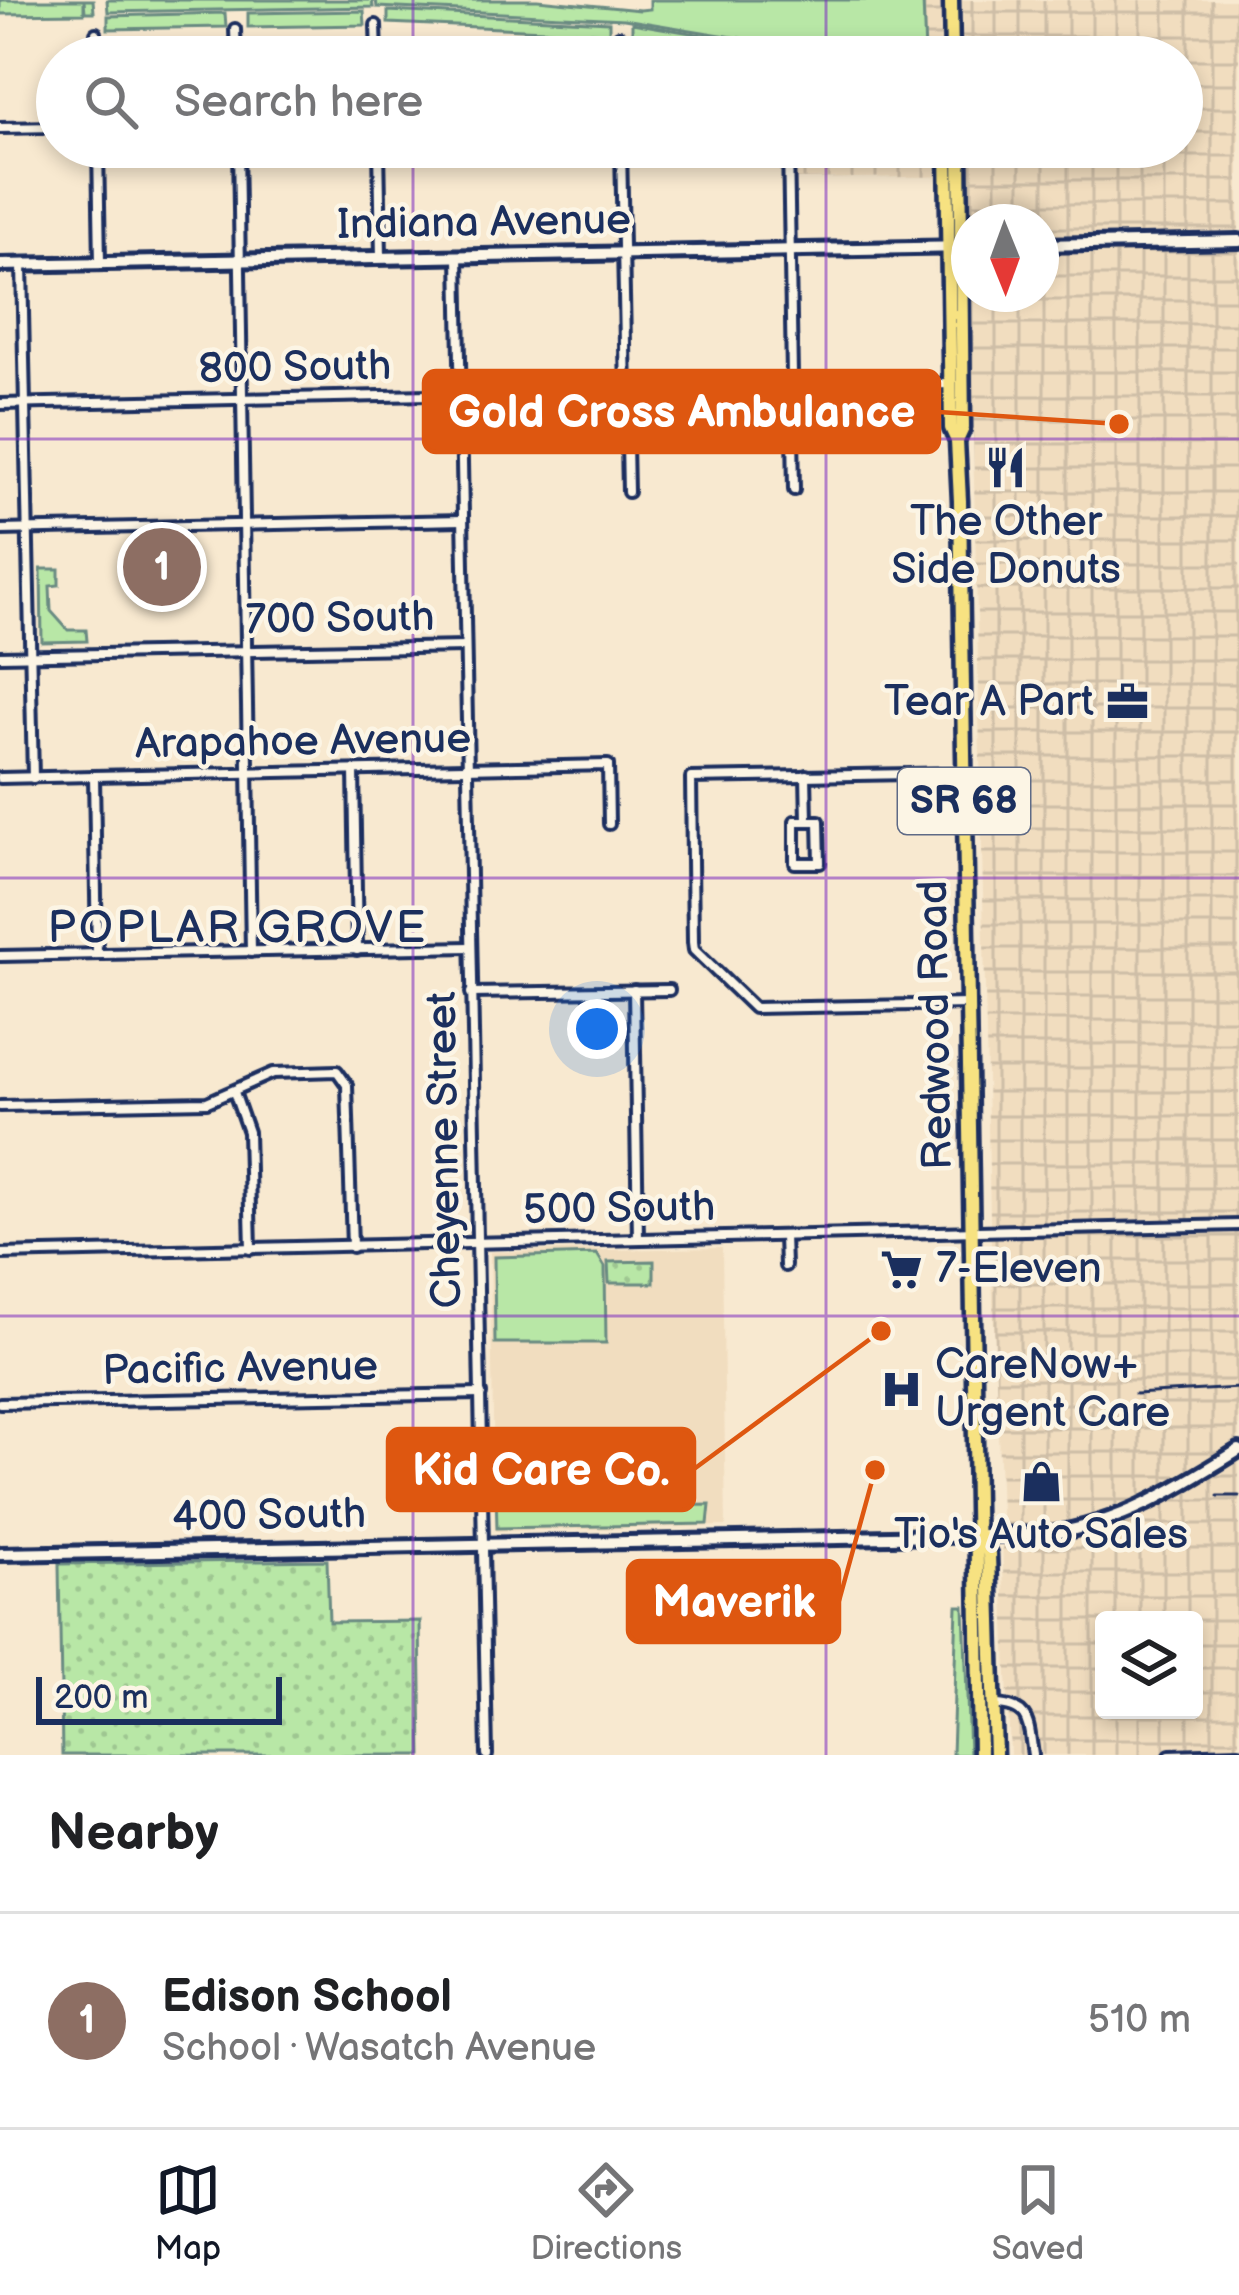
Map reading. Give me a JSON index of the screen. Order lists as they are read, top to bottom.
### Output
{
  "streets": {
    "main road": ["SR 68", "Redwood Road"],
    "street": [
      "Indiana Avenue",
      "800 South",
      "700 South",
      "Arapahoe Avenue",
      "Cheyenne Street",
      "500 South",
      "Pacific Avenue",
      "400 South"
    ]
  },
  "crossings": [
    ["Indiana Avenue", "Cheyenne Street"],
    ["800 South", "Redwood Road"],
    ["800 South", "Cheyenne Street"],
    ["700 South", "Cheyenne Street"],
    ["Arapahoe Avenue", "Cheyenne Street"],
    ["Redwood Road", "500 South"],
    ["Redwood Road", "400 South"],
    ["Cheyenne Street", "500 South"],
    ["Cheyenne Street", "Pacific Avenue"],
    ["Cheyenne Street", "400 South"]
  ],
  "districts": ["POPLAR GROVE"],
  "places": {
    "other": ["Gold Cross Ambulance", "Kid Care Co.", "Maverik"],
    "restaurant": ["The Other Side Donuts"],
    "office": ["Tear A Part"],
    "supermarket": ["7-Eleven"],
    "hospital": ["CareNow+ Urgent Care"],
    "shop": ["Tio's Auto Sales"]
  },
  "scale_bar": "200 m",
  "north": "bottom",
  "page": {
    "search": "Search here",
    "pins": "1",
    "scale": "200 m",
    "heading": "Nearby",
    "list": [
      {
        "mark": "1",
        "name": "Edison School",
        "note": "School · Wasatch Avenue",
        "value": "510 m"
      }
    ],
    "nav": ["Map", "Directions", "Saved"]
  }
}
